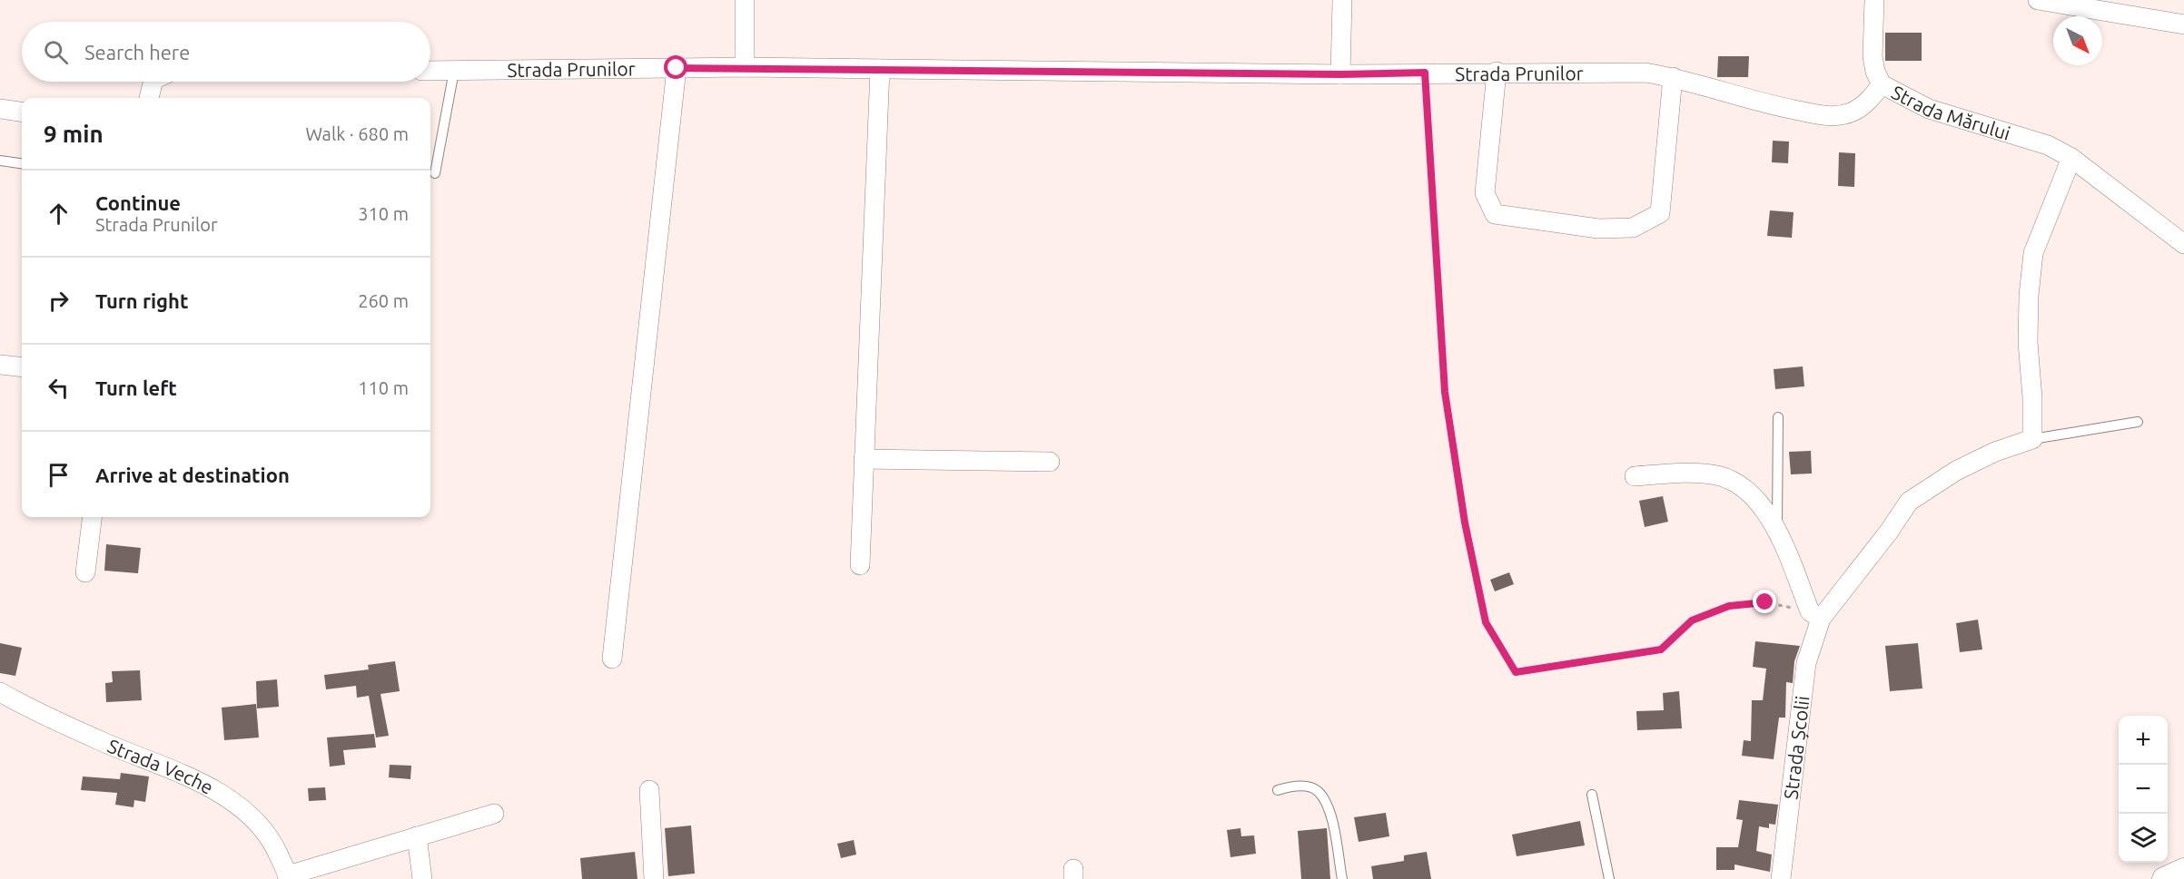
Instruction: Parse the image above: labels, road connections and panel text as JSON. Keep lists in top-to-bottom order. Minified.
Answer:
{"streets":{"street":["Strada Prunilor","Strada Mărului","Strada Școlii","Strada Veche"]},"crossings":[["Strada Prunilor","Strada Mărului"]],"north":"bottom right","page":{"search":"Search here","heading":["9 min","Walk · 680 m"],"list":[["Continue","Strada Prunilor","310 m"],["Turn right","260 m"],["Turn left","110 m"],"Arrive at destination"],"map_buttons":["+","−"]}}
